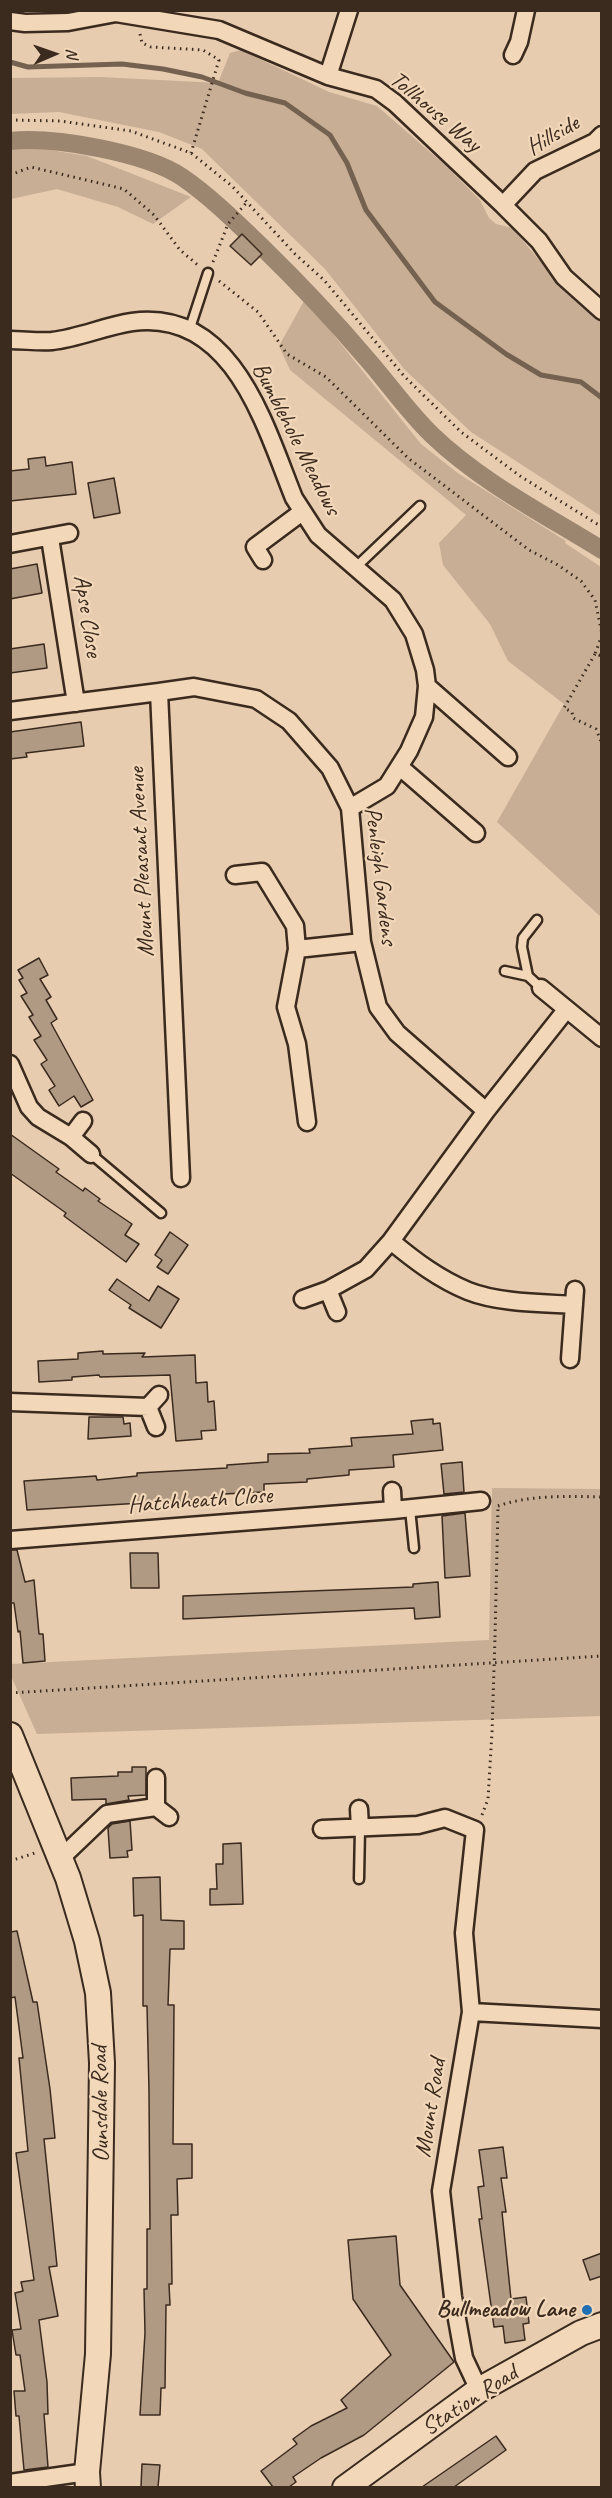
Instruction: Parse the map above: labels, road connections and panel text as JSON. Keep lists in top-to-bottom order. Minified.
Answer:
{"streets":{"street":["Tollhouse Way","Hillside","Bumblehole Meadows","Apse Close","Mount Pleasant Avenue","Penleigh Gardens","Hatchheath Close","Ounsdale Road","Mount Road","Station Road"]},"crossings":[["Tollhouse Way","Hillside"],["Bumblehole Meadows","Penleigh Gardens"],["Mount Pleasant Avenue","Penleigh Gardens"],["Mount Road","Station Road"]],"places":["Bullmeadow Lane"],"north":"right"}
